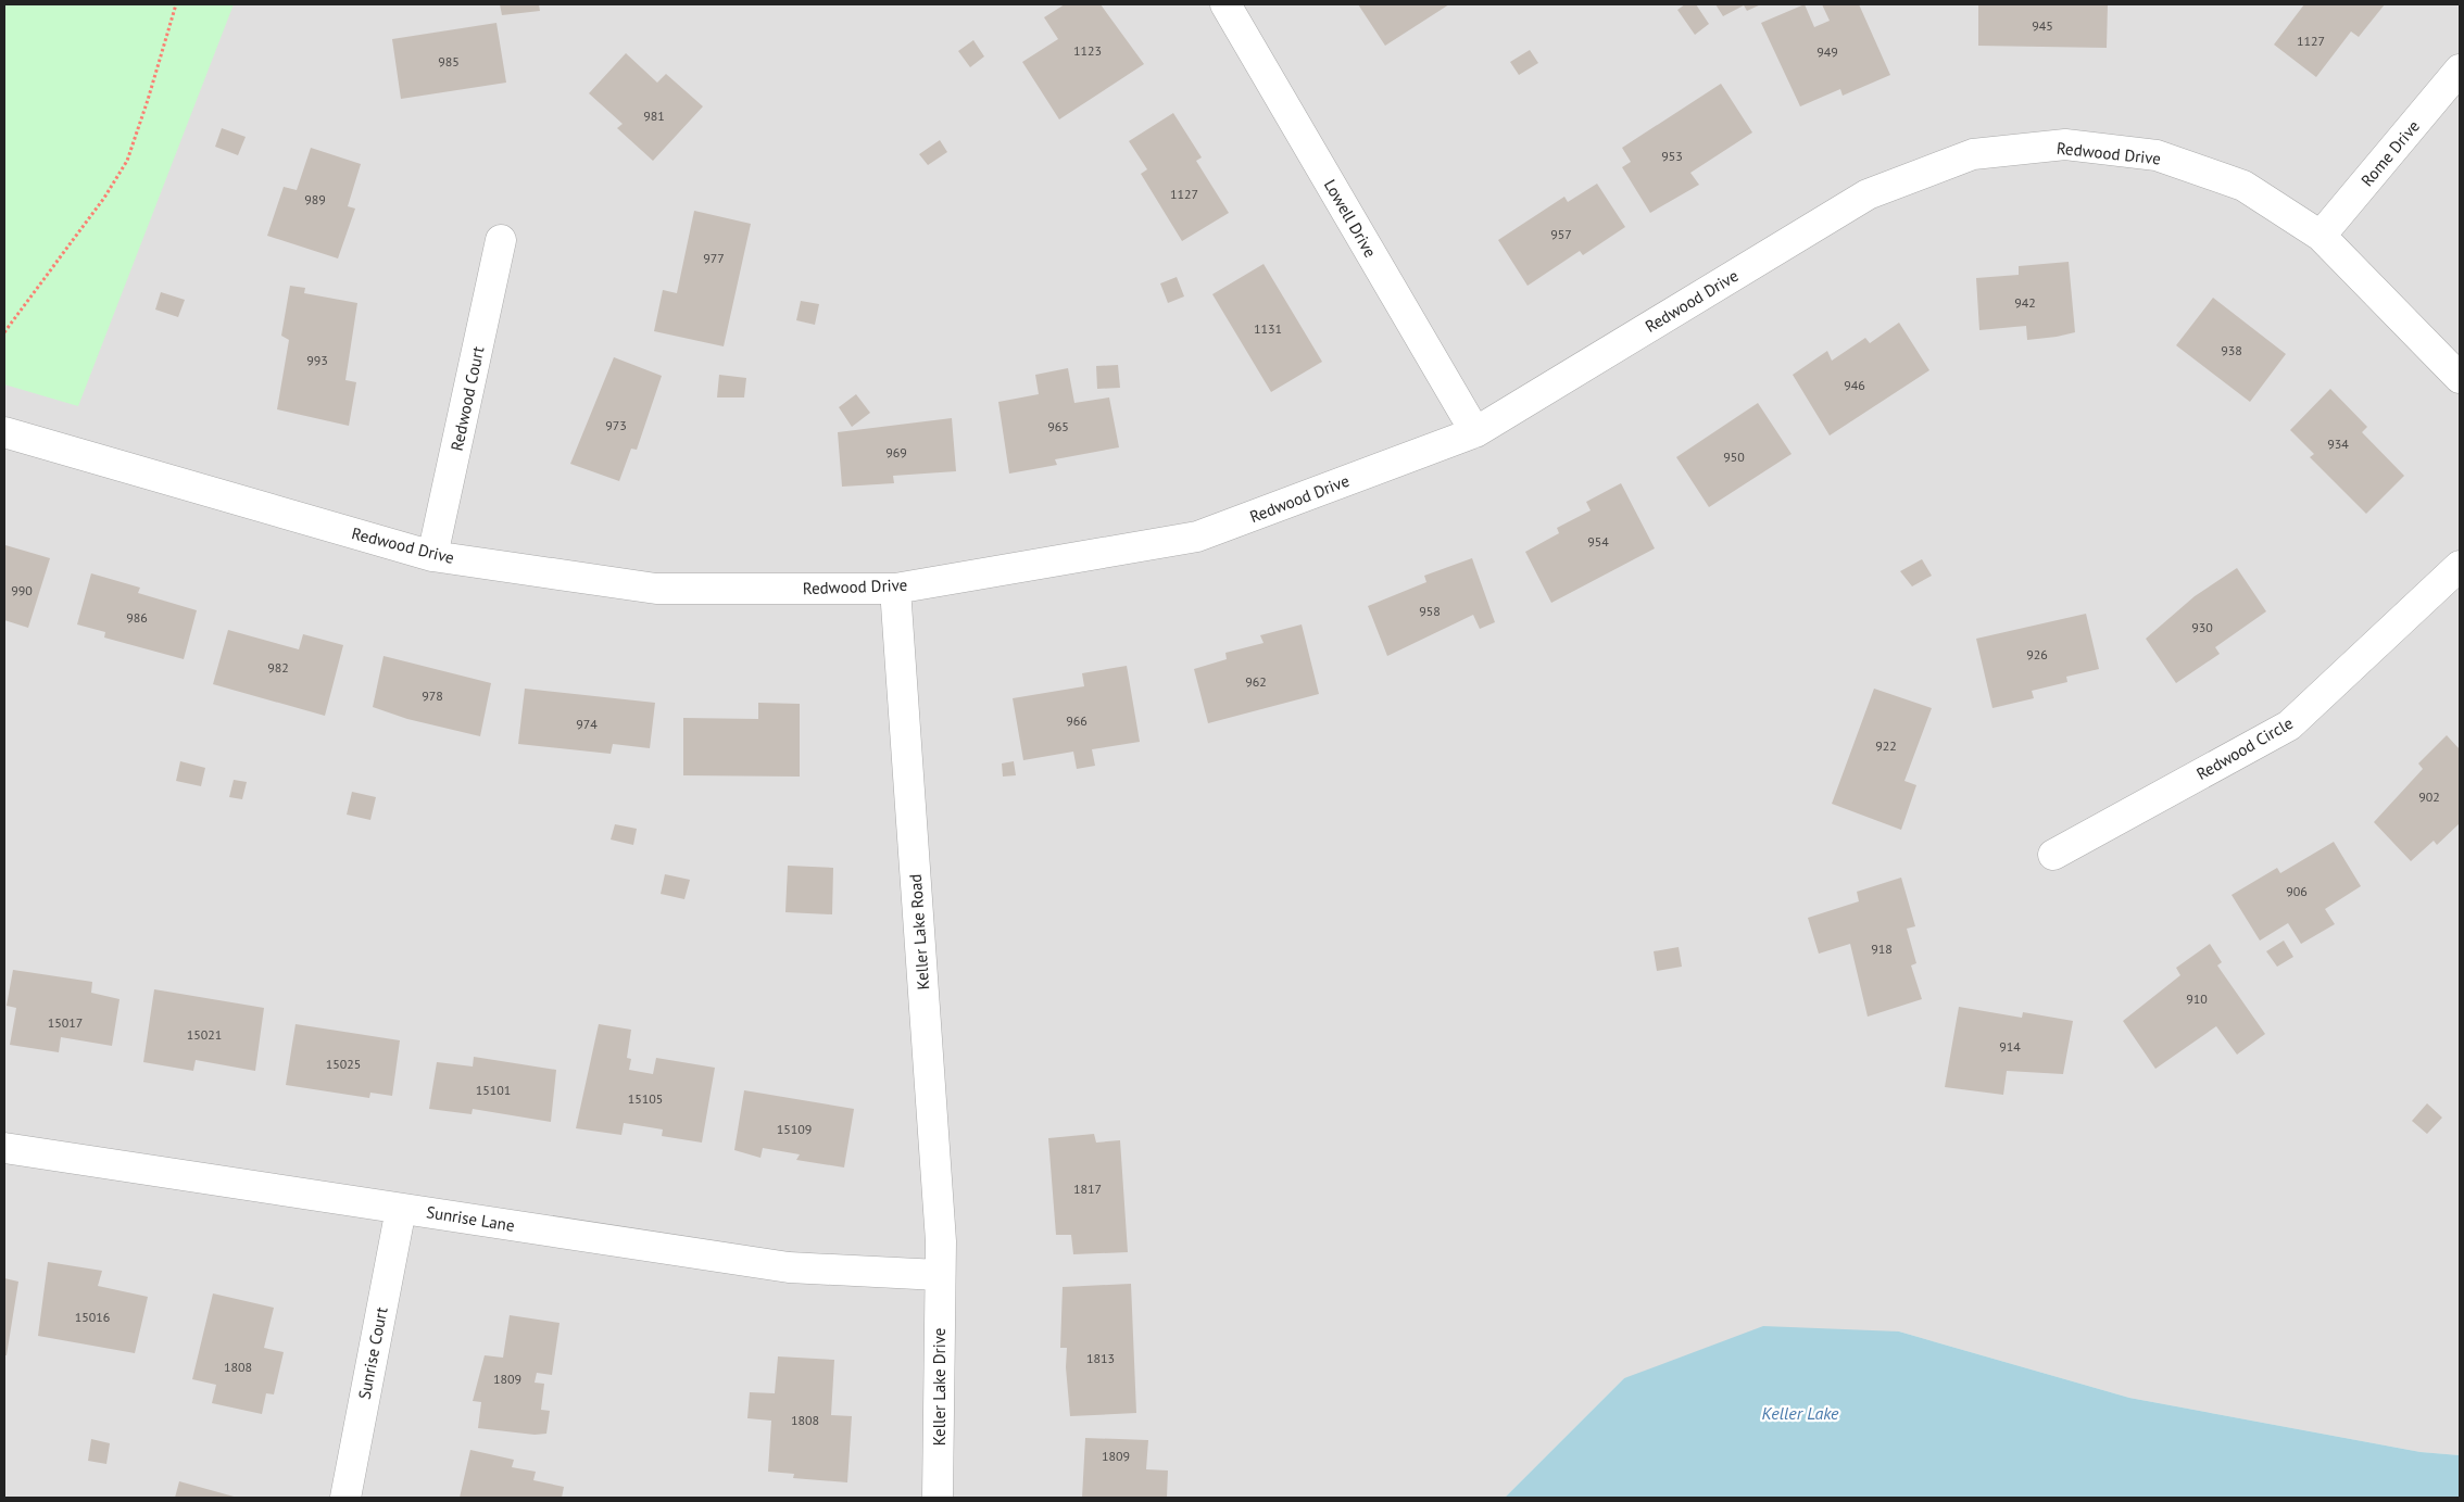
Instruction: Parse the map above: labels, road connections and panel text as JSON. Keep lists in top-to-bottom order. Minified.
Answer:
{"streets":{"street":["Redwood Drive","Rome Drive","Lowell Drive","Redwood Court","Redwood Circle","Keller Lake Road","Sunrise Lane","Sunrise Court","Keller Lake Drive"]},"crossings":[["Redwood Drive","Rome Drive"],["Redwood Drive","Lowell Drive"],["Redwood Drive","Redwood Court"],["Redwood Drive","Keller Lake Road"],["Keller Lake Road","Sunrise Lane"],["Keller Lake Road","Keller Lake Drive"],["Sunrise Lane","Sunrise Court"],["Sunrise Lane","Keller Lake Drive"]],"water":["Keller Lake"],"house_numbers":["945","1127","1123","949","985","981","953","1127","989","957","977","942","1131","938","993","946","973","965","934","969","950","954","990","958","986","930","926","982","962","978","966","974","922","902","906","918","910","15017","15021","914","15025","15101","15105","15109","1817","15016","1813","1808","1809","1808","1809"]}
